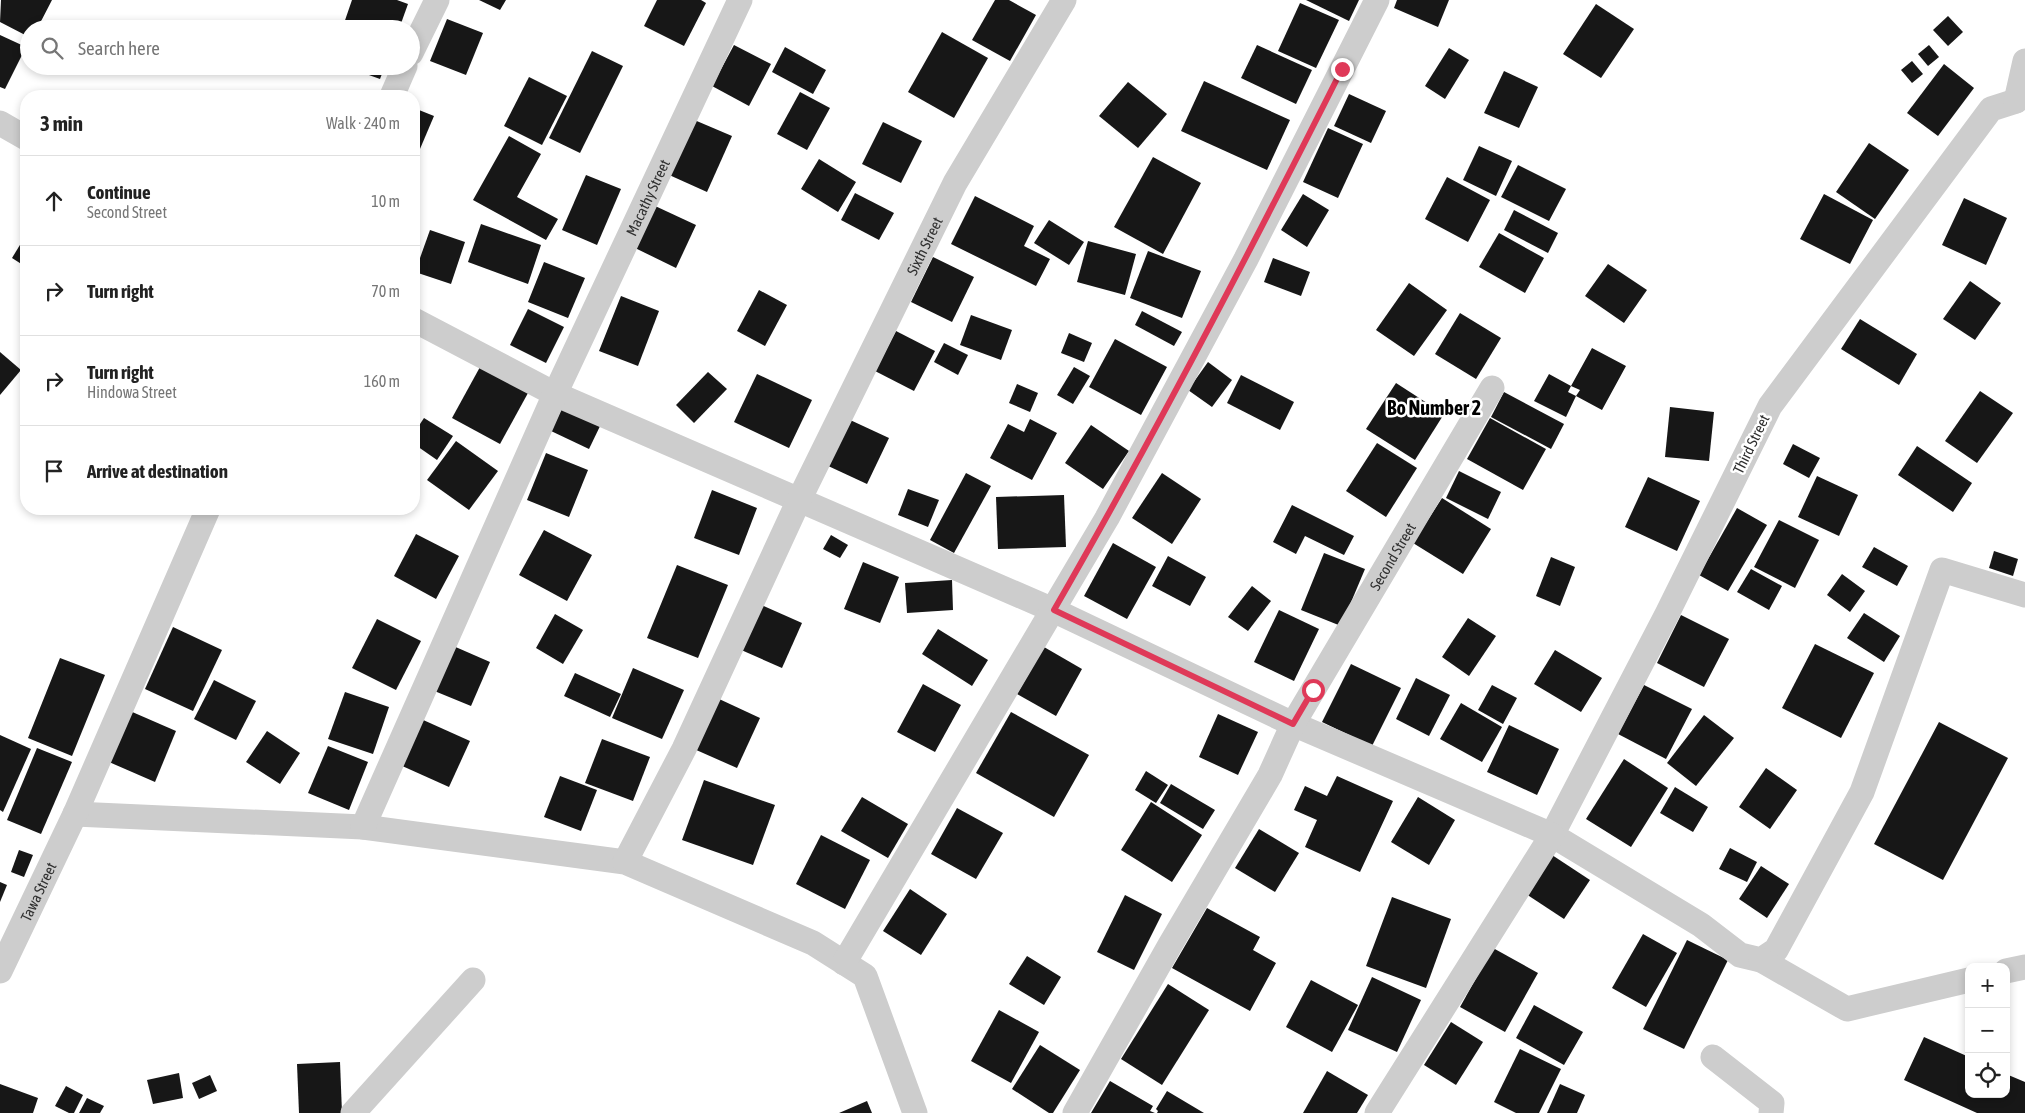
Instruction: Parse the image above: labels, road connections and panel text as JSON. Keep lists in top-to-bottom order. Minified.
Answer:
{"streets":{"street":["Macathy Street","Sixth Street","Third Street","Second Street","Tawa Street"]},"districts":["Bo Number 2"],"page":{"search":"Search here","heading":["3 min","Walk · 240 m"],"list":[["Continue","Second Street","10 m"],["Turn right","70 m"],["Turn right","Hindowa Street","160 m"],"Arrive at destination"],"map_buttons":["+","−"]}}
